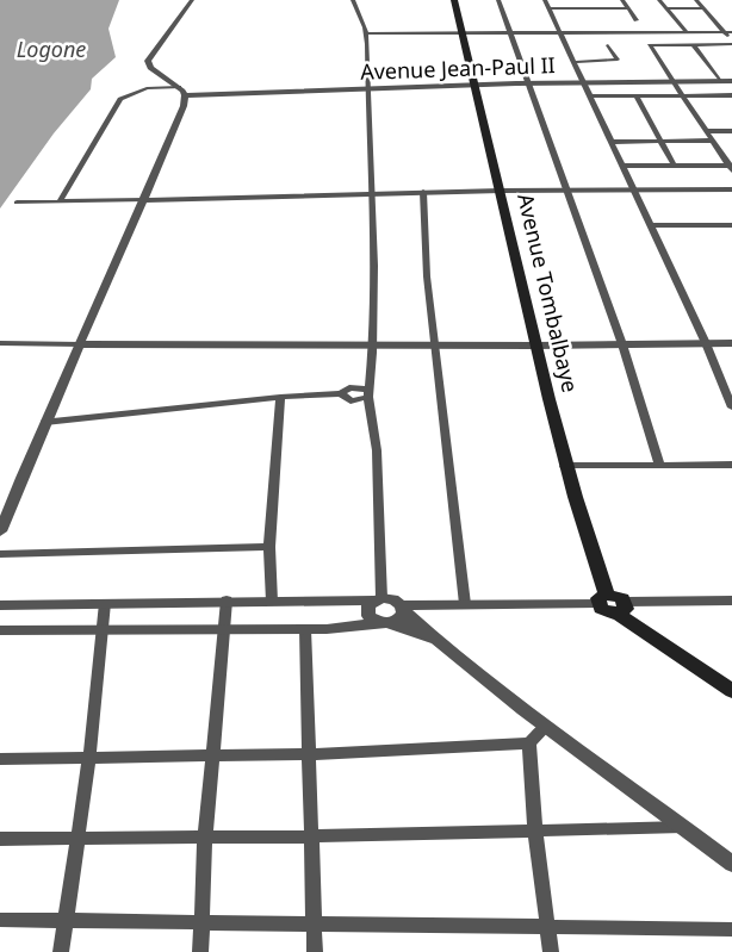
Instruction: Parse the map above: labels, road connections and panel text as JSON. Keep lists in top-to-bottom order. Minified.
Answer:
{"streets":{"main road":["Avenue Tombalbaye"],"street":["Avenue Jean-Paul II"]},"crossings":[["Avenue Jean-Paul II","Avenue Tombalbaye"]],"water":["Logone"]}
